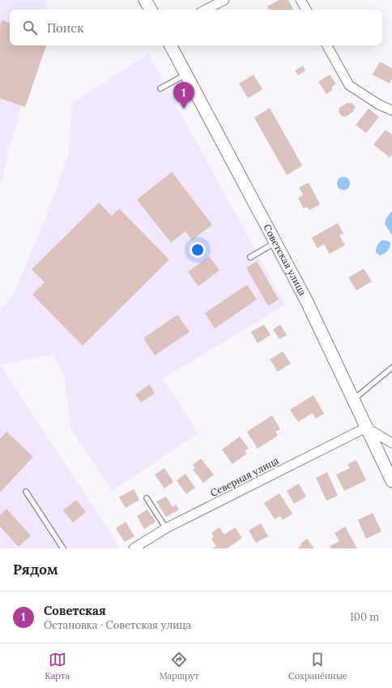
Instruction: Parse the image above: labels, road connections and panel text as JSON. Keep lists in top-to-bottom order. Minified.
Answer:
{"streets":{"street":["Советская улица","Северная улица"]},"crossings":[["Советская улица","Северная улица"]],"page":{"search":"Поиск","pins":"1","heading":"Рядом","list":[{"mark":"1","name":"Советская","note":"Остановка · Советская улица","value":"100 m"}],"nav":["Карта","Маршрут","Сохранённые"]}}
